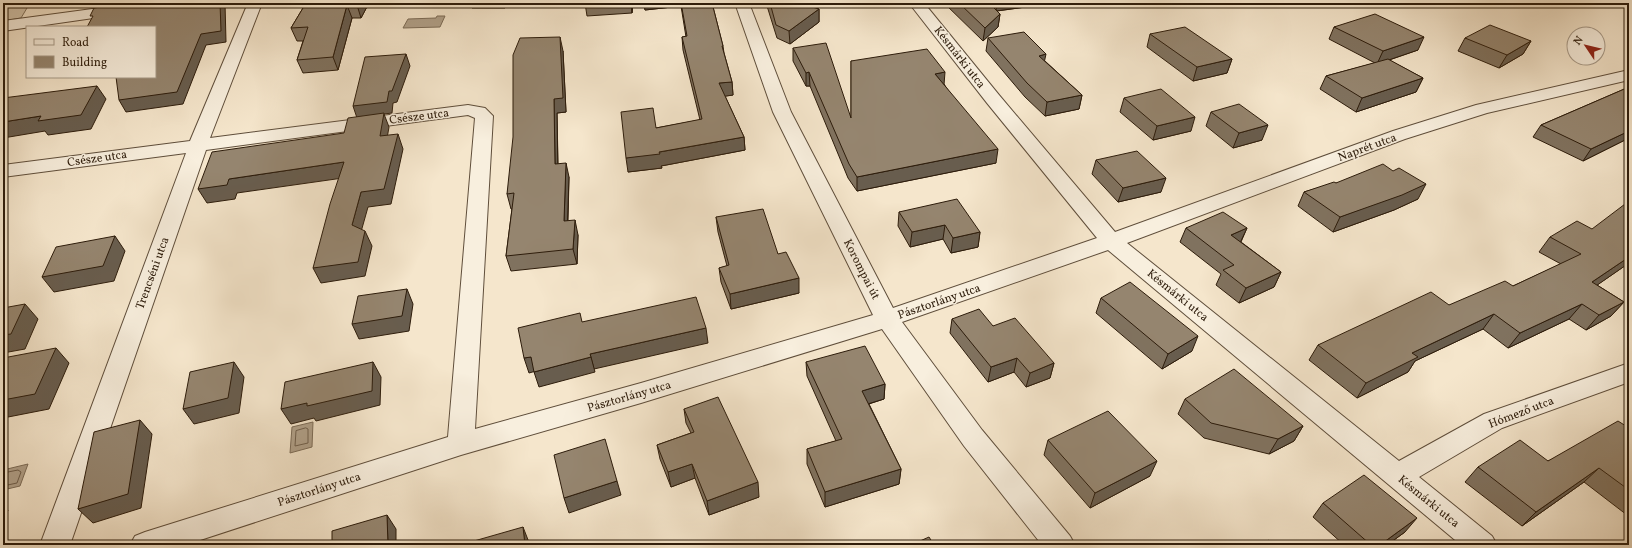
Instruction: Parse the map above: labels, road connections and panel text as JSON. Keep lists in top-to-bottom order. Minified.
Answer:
{"streets":{"street":["Késmárki utca","Csésze utca","Naprét utca","Korompai út","Trencséni utca","Pásztorlány utca","Hómező utca"]},"crossings":[["Késmárki utca","Naprét utca"],["Késmárki utca","Pásztorlány utca"],["Késmárki utca","Hómező utca"],["Csésze utca","Trencséni utca"],["Csésze utca","Pásztorlány utca"],["Naprét utca","Pásztorlány utca"],["Korompai út","Pásztorlány utca"]],"legend":["Road","Building"],"north":"top left"}
